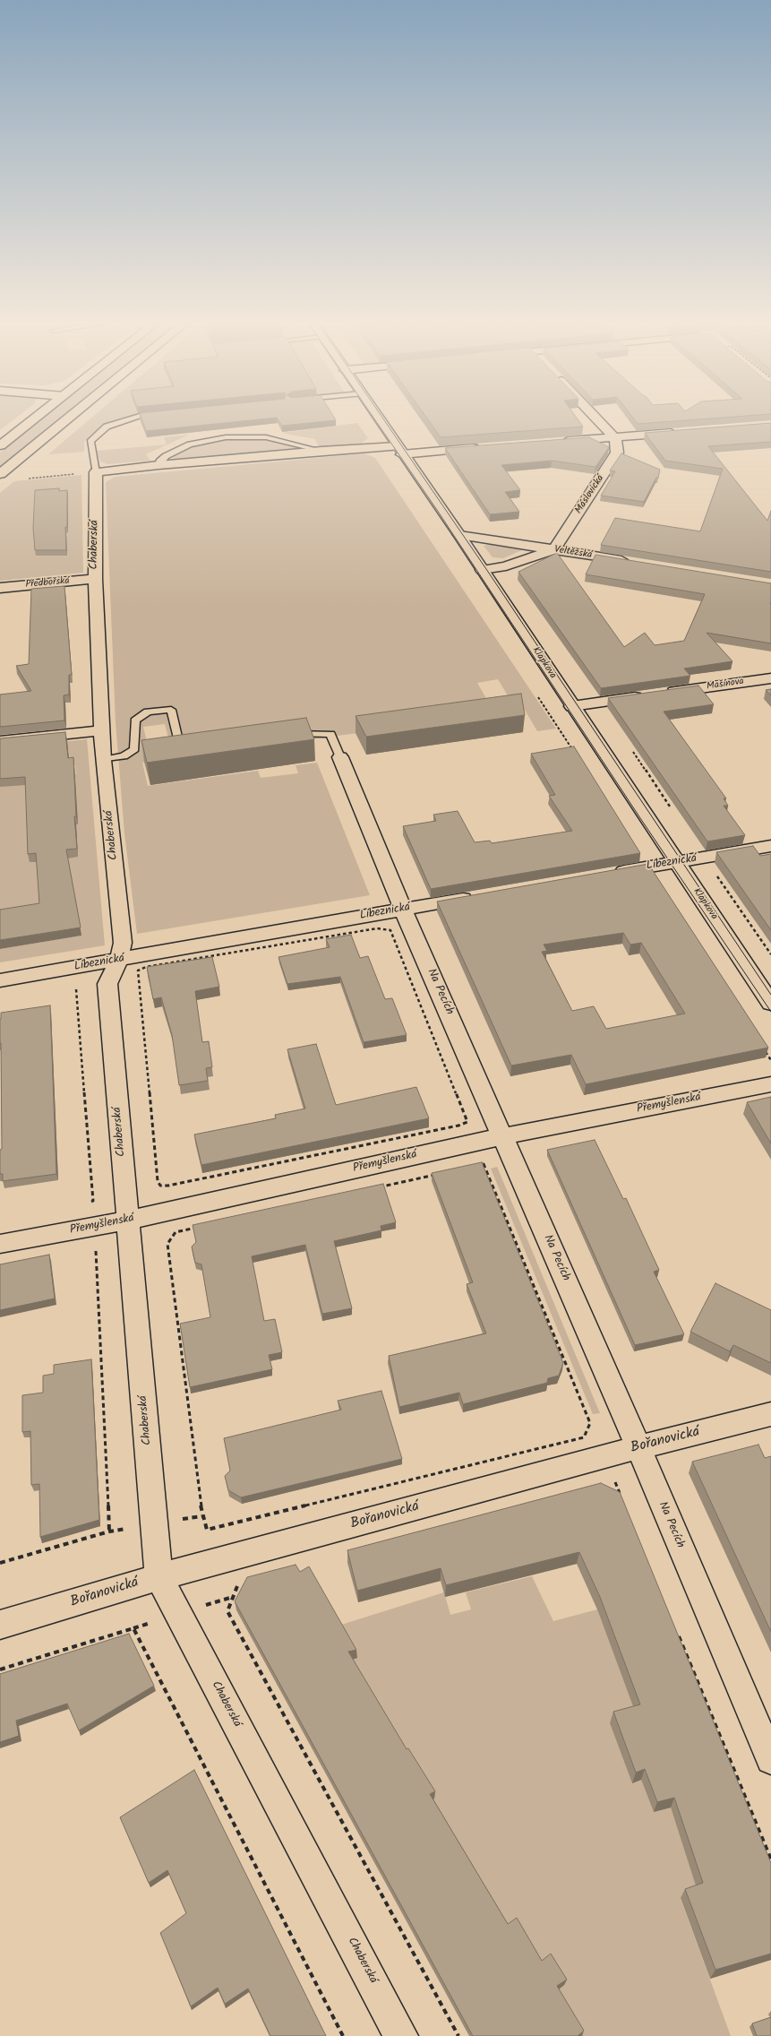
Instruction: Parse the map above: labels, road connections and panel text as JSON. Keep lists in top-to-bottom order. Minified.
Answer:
{"streets":{"street":["Máslovická","Chaberská","Veltěžská","Předbořská","Klapkova","Mašínova","Líbeznická","Na Pecích","Přemyšlenská","Bořanovická"]},"crossings":[["Máslovická","Veltěžská"],["Chaberská","Předbořská"],["Chaberská","Líbeznická"],["Chaberská","Přemyšlenská"],["Chaberská","Bořanovická"],["Veltěžská","Klapkova"],["Klapkova","Mašínova"],["Klapkova","Líbeznická"],["Líbeznická","Na Pecích"],["Na Pecích","Přemyšlenská"],["Na Pecích","Bořanovická"]]}
